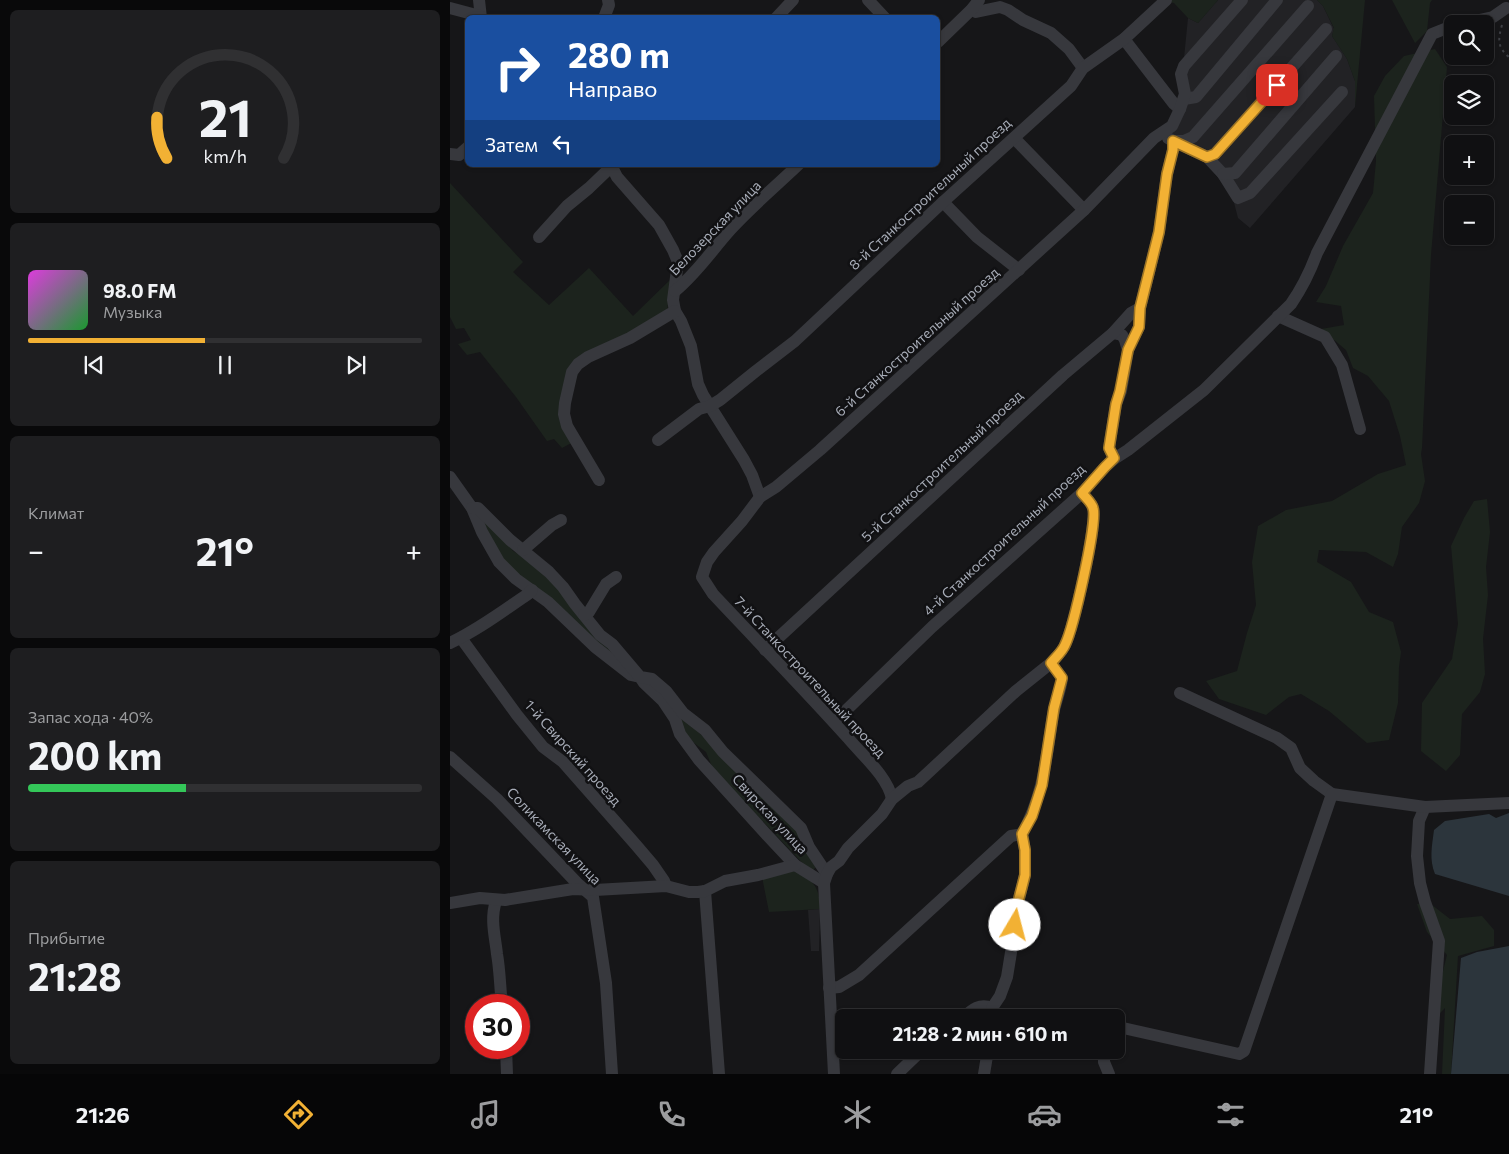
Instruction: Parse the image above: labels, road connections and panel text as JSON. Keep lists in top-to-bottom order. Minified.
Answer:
{"streets":{"street":["8-й Станкостроительный проезд","Белозерская улица","6-й Станкостроительный проезд","5-й Станкостроительный проезд","4-й Станкостроительный проезд","7-й Станкостроительный проезд","1-й Свирский проезд","Свирская улица","Соликамская улица"]},"crossings":[["6-й Станкостроительный проезд","7-й Станкостроительный проезд"],["5-й Станкостроительный проезд","7-й Станкостроительный проезд"],["4-й Станкостроительный проезд","7-й Станкостроительный проезд"]],"page":{"map_buttons":["+","−"],"turn":["280 m","Направо"],"then":"Затем","song":["98.0 FM","Музыка"],"tile":["Климат",["Запас хода · 40%","200 km"],["Прибытие","21:28"]],"heat":["−","21°","+"],"limit":"30","trip":"21:28 · 2 мин · 610 m","tabs":["21:26","21°"],"gauge":["21","km/h"]}}
